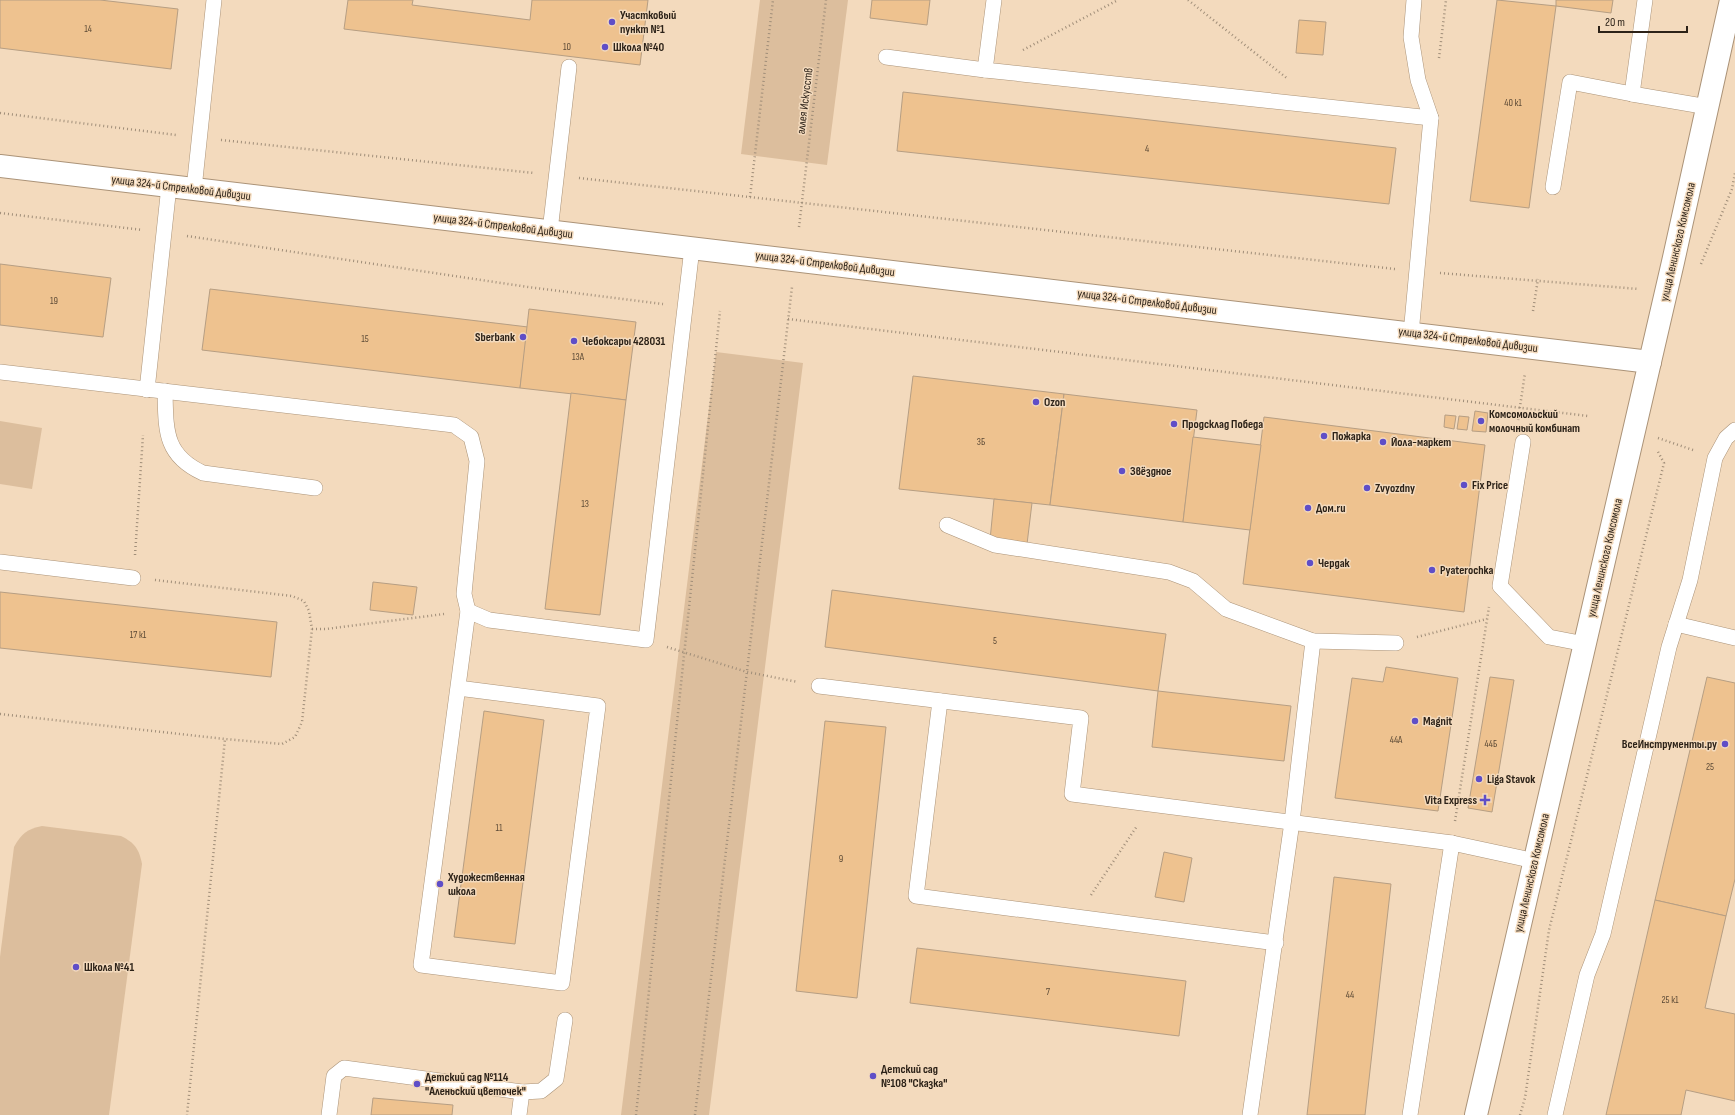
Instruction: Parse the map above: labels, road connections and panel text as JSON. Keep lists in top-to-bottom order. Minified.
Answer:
{"streets":{"street":["улица 324-й Стрелковой Дивизии","улица Ленинского Комсомола"],"path":["аллея Искусств"]},"crossings":[["улица 324-й Стрелковой Дивизии","улица Ленинского Комсомола"]],"places":{"other":["Участковый пункт №1","Школа №40","Sberbank","Чебоксары 428031","Ozon","Комсомольский молочный комбинат","Продсклад Победа","Пожарка","Йола-маркет","Звёздное","Fix Price","Zvyozdny","Дом.ru","Чердак","Pyaterochka","Magnit","ВсеИнструменты.ру","Liga Stavok","Художественная школа","Школа №41","Детский сад №108 \"Сказка\"","Детский сад №114 \"Аленьский цветочек\""],"health":["Vita Express"]},"house_numbers":["14","10","40 к1","4","19","15","13А","3Б","13","17 к1","5","44А","44Б","25","11","9","7","44","25 к1"],"scale_bar":"20 m"}
